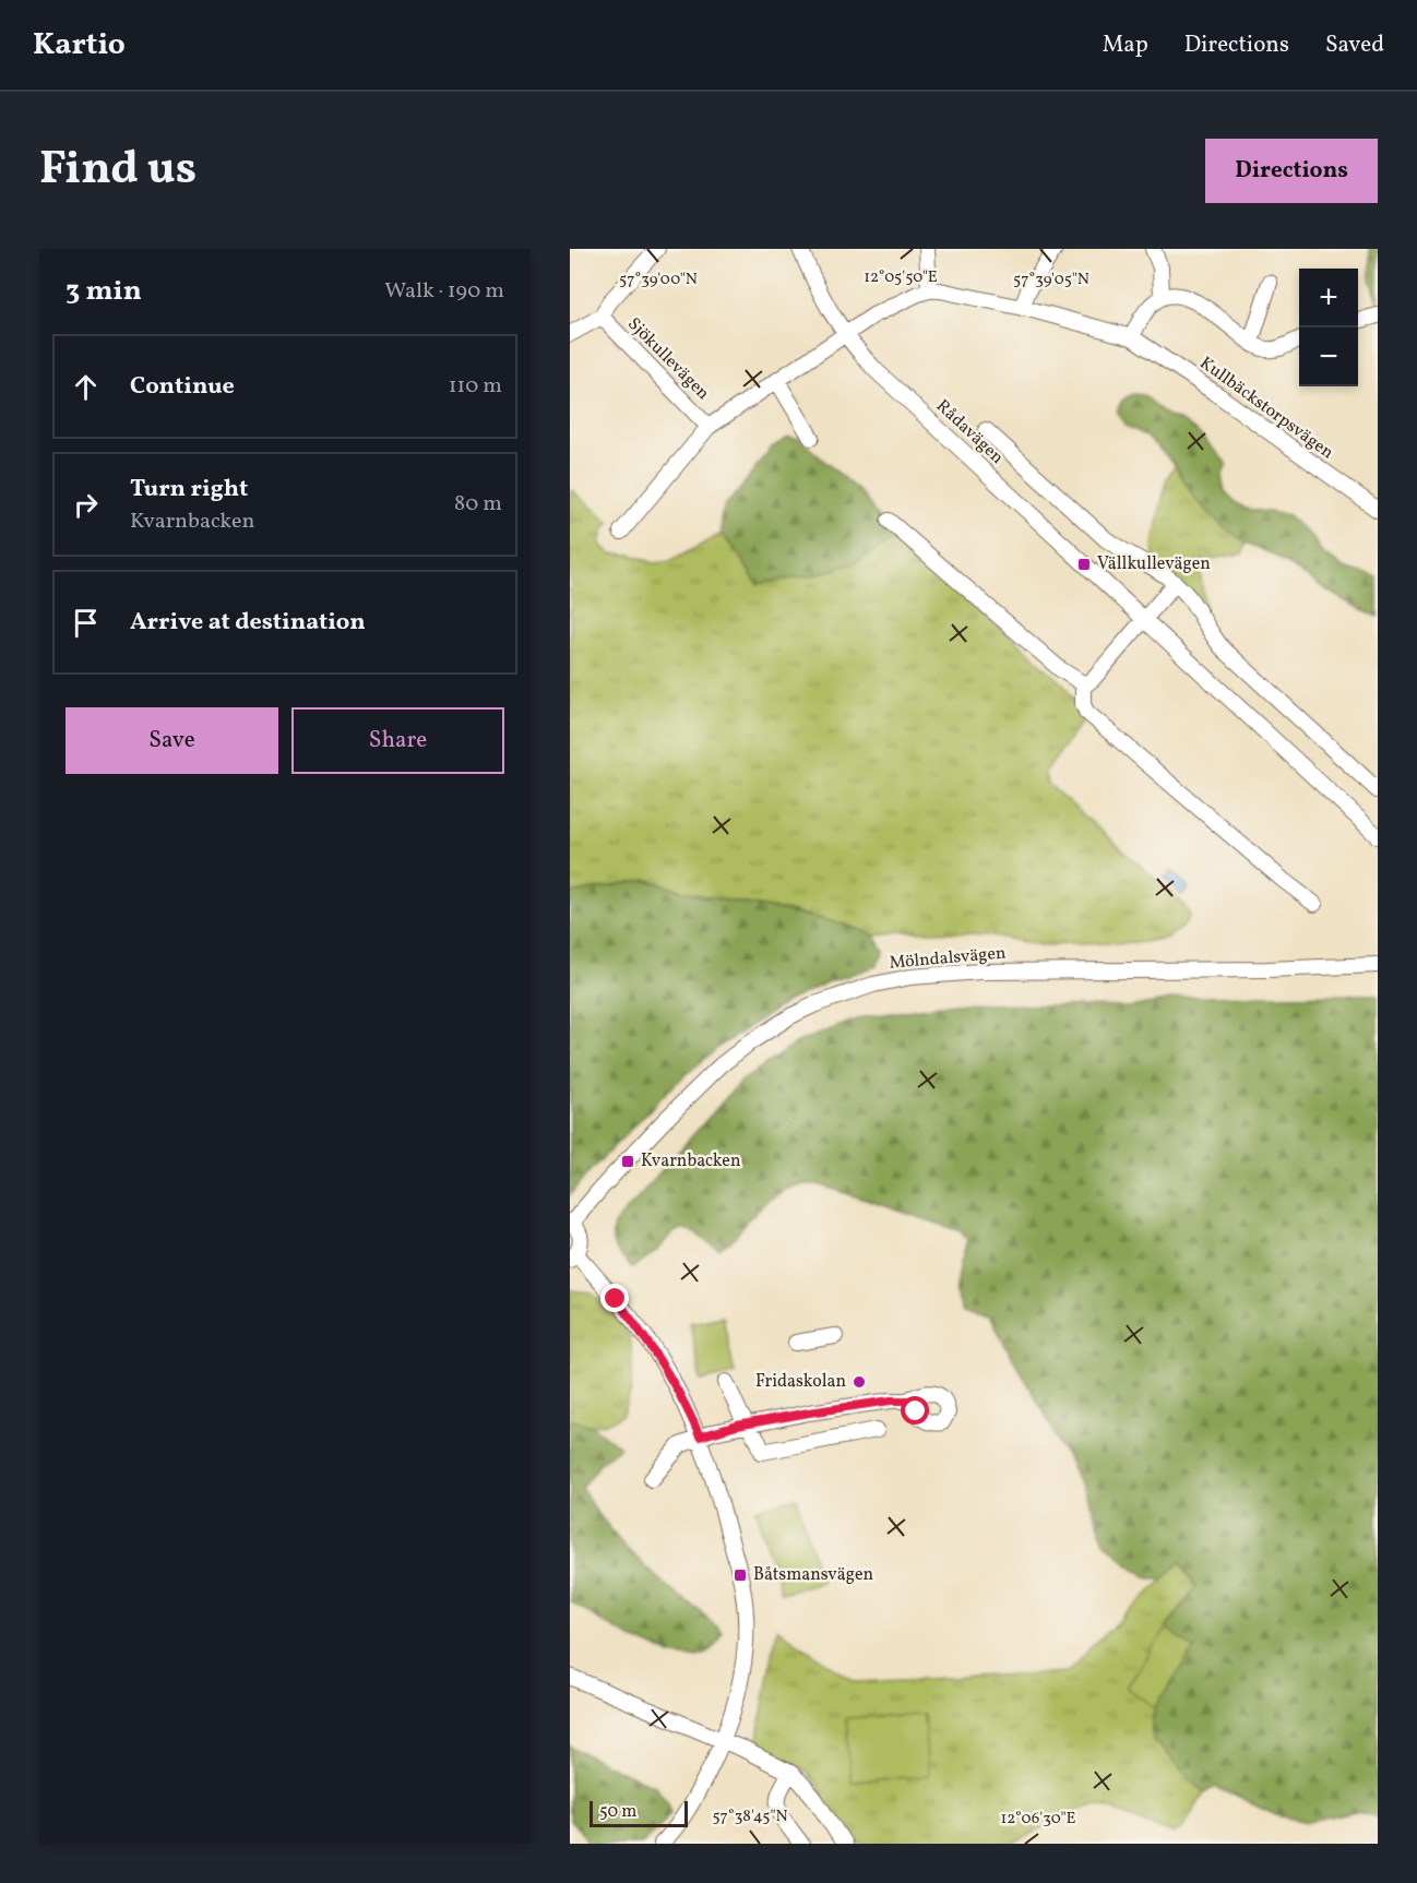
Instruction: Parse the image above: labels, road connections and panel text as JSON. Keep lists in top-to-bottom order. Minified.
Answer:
{"streets":{"street":["Sjökullevägen","Kullbäckstorpsvägen","Rådavägen","Mölndalsvägen"]},"crossings":[["Sjökullevägen","Kullbäckstorpsvägen"],["Sjökullevägen","Rådavägen"],["Kullbäckstorpsvägen","Rådavägen"]],"places":{"transit":["Vällkullevägen","Kvarnbacken","Båtsmansvägen"],"other":["Fridaskolan"]},"scale_bar":"50 m","page":{"header":"Kartio","nav":["Map","Directions","Saved"],"title":"Find us","buttons":["Directions",["Save","Share"]],"heading":["3 min","Walk · 190 m"],"map_buttons":["+","−"],"list":[["Continue","110 m"],["Turn right","Kvarnbacken","80 m"],"Arrive at destination"],"scale":"50 m"},"coordinates":["12°05'50\"E","57°39'00\"N","57°39'05\"N","57°38'45\"N","12°06'30\"E"]}
